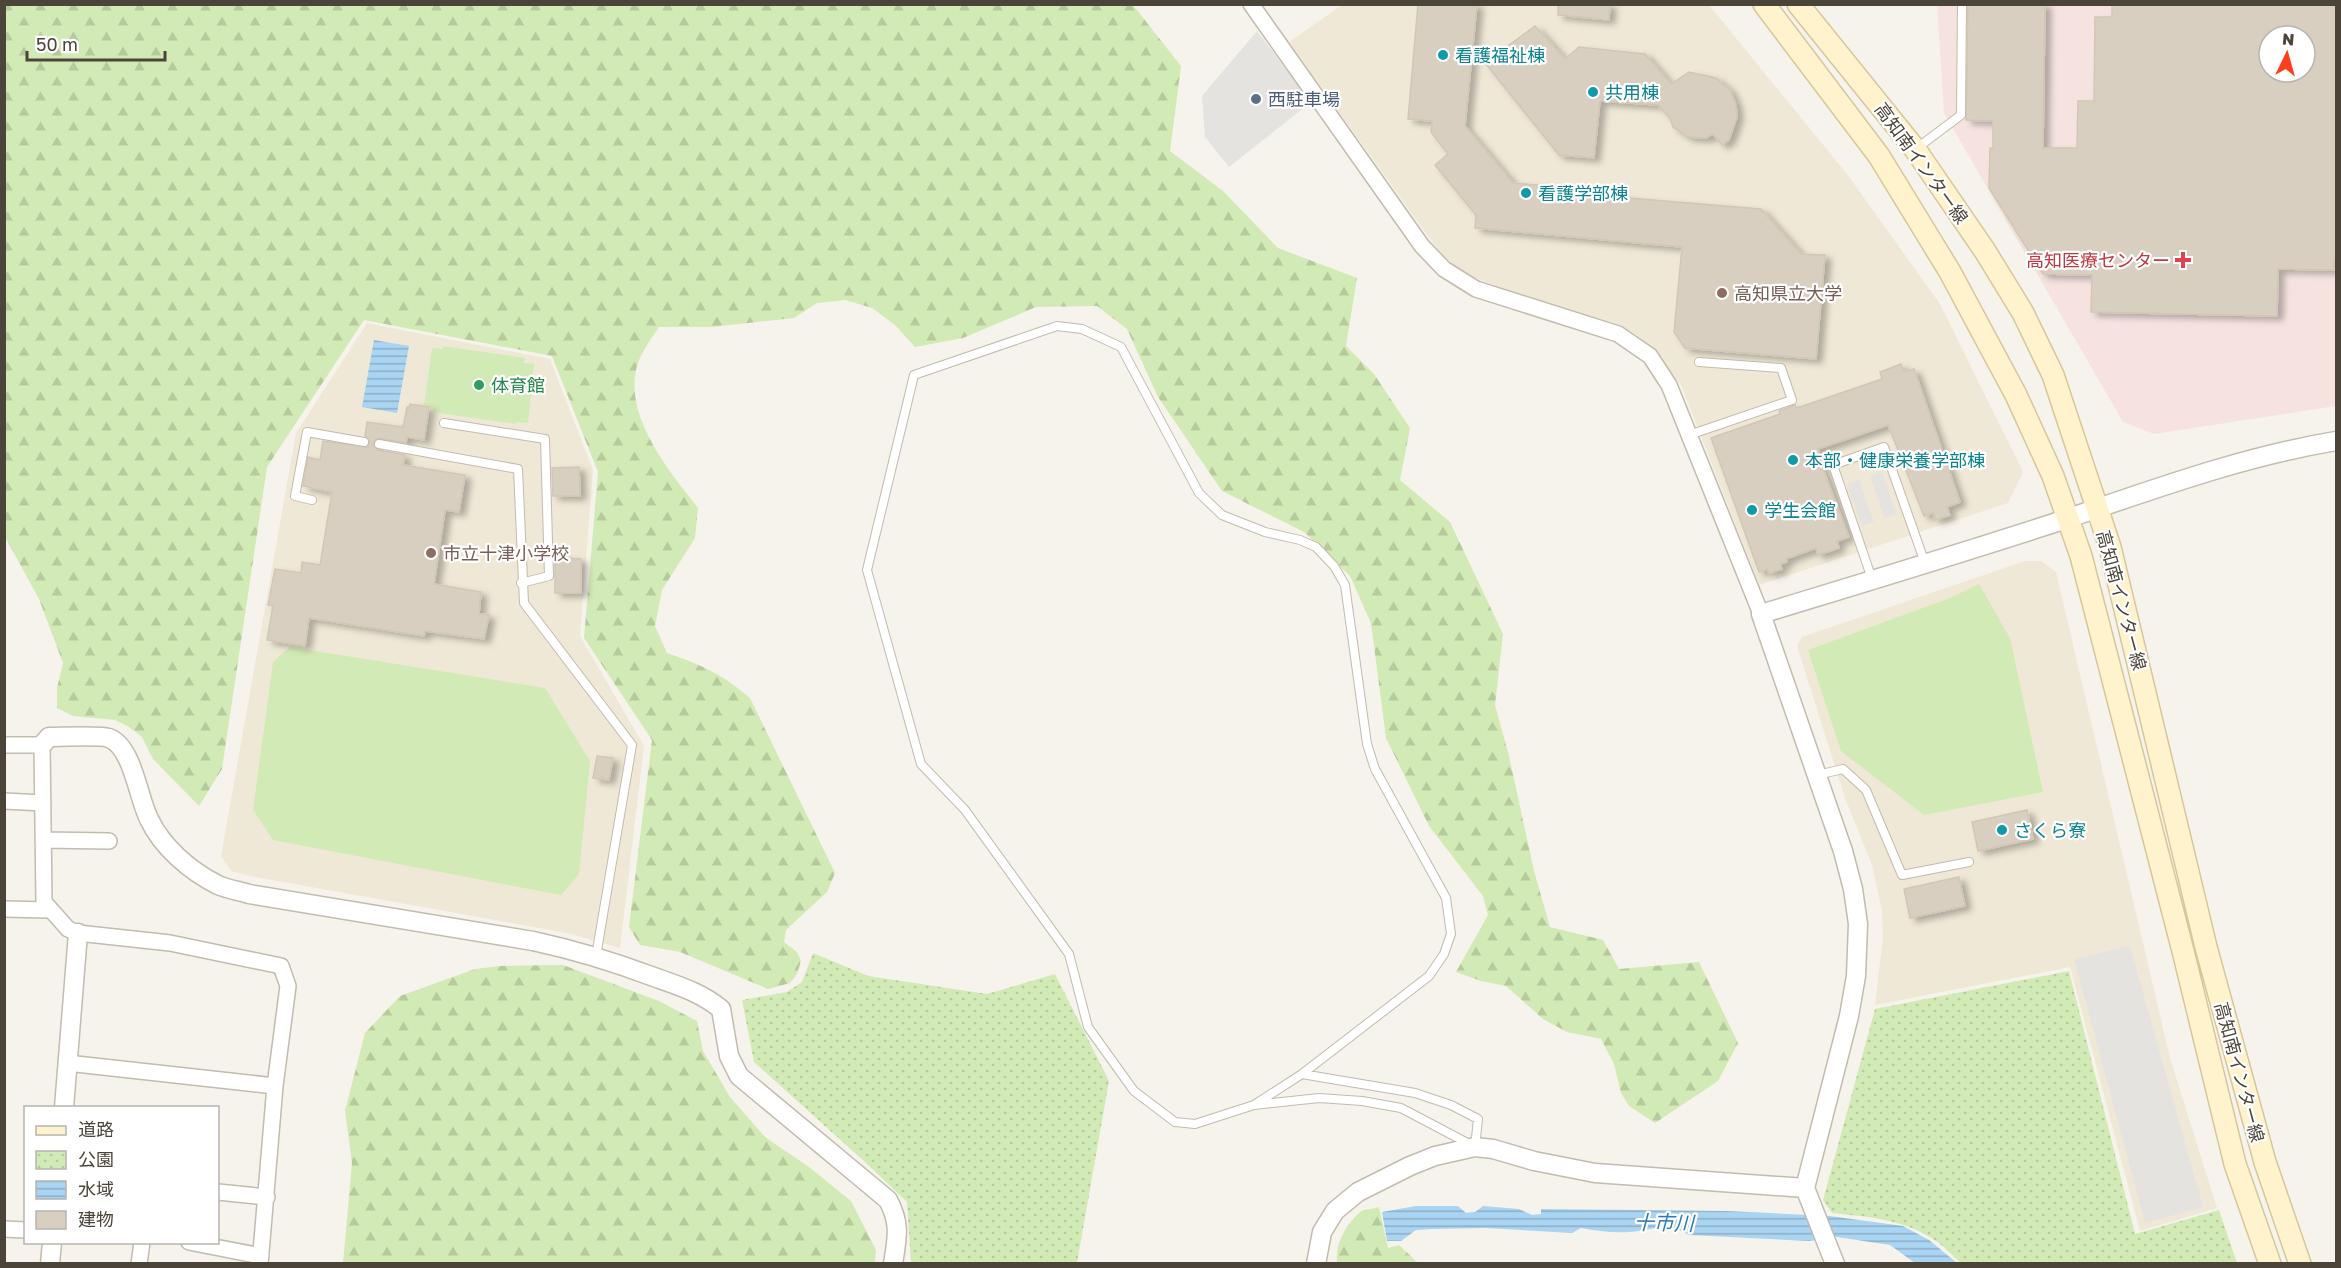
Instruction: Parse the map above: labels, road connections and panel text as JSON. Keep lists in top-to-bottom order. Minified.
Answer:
{"streets":{"main road":["高知南インター線"]},"water":["十市川"],"places":{"other":["看護福祉棟","共用棟","西駐車場","看護学部棟","高知県立大学","体育館","本部・健康栄養学部棟","学生会館","市立十津小学校","さくら寮"],"health":["高知医療センター"]},"legend":["道路","公園","水域","建物"],"scale_bar":"50 m","north":"top"}
